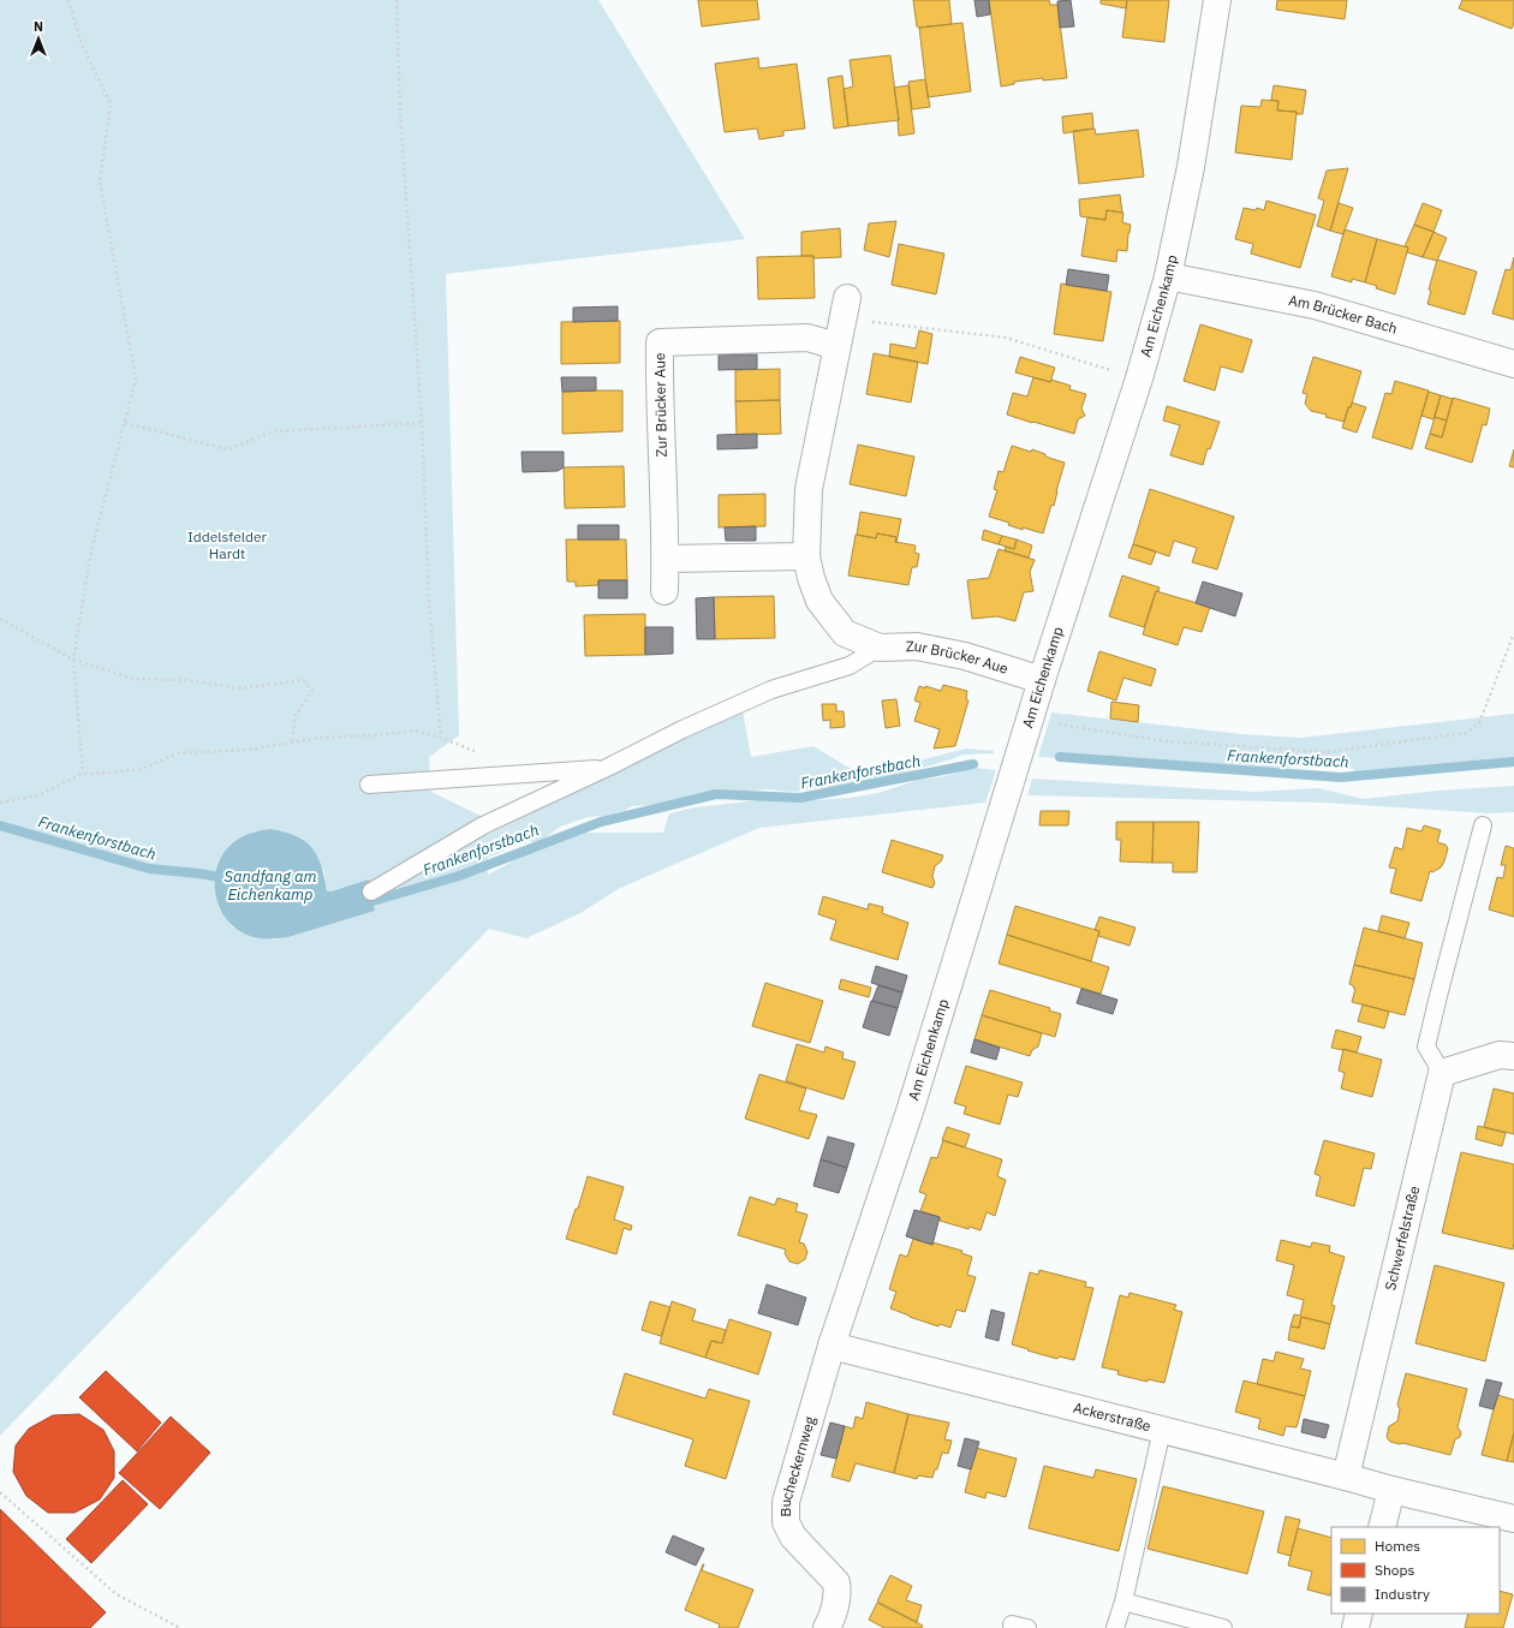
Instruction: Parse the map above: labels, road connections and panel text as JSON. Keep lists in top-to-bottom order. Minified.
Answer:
{"streets":{"street":["Am Eichenkamp","Am Brücker Bach","Zur Brücker Aue","Schwerfelstraße","Ackerstraße","Bucheckernweg"]},"crossings":[["Am Eichenkamp","Am Brücker Bach"],["Am Eichenkamp","Zur Brücker Aue"],["Am Eichenkamp","Ackerstraße"],["Am Eichenkamp","Bucheckernweg"],["Schwerfelstraße","Ackerstraße"],["Ackerstraße","Bucheckernweg"]],"water":["Frankenforstbach","Sandfang am Eichenkamp"],"parks":["Iddelsfelder Hardt"],"legend":["Homes","Shops","Industry"],"north":"top"}
